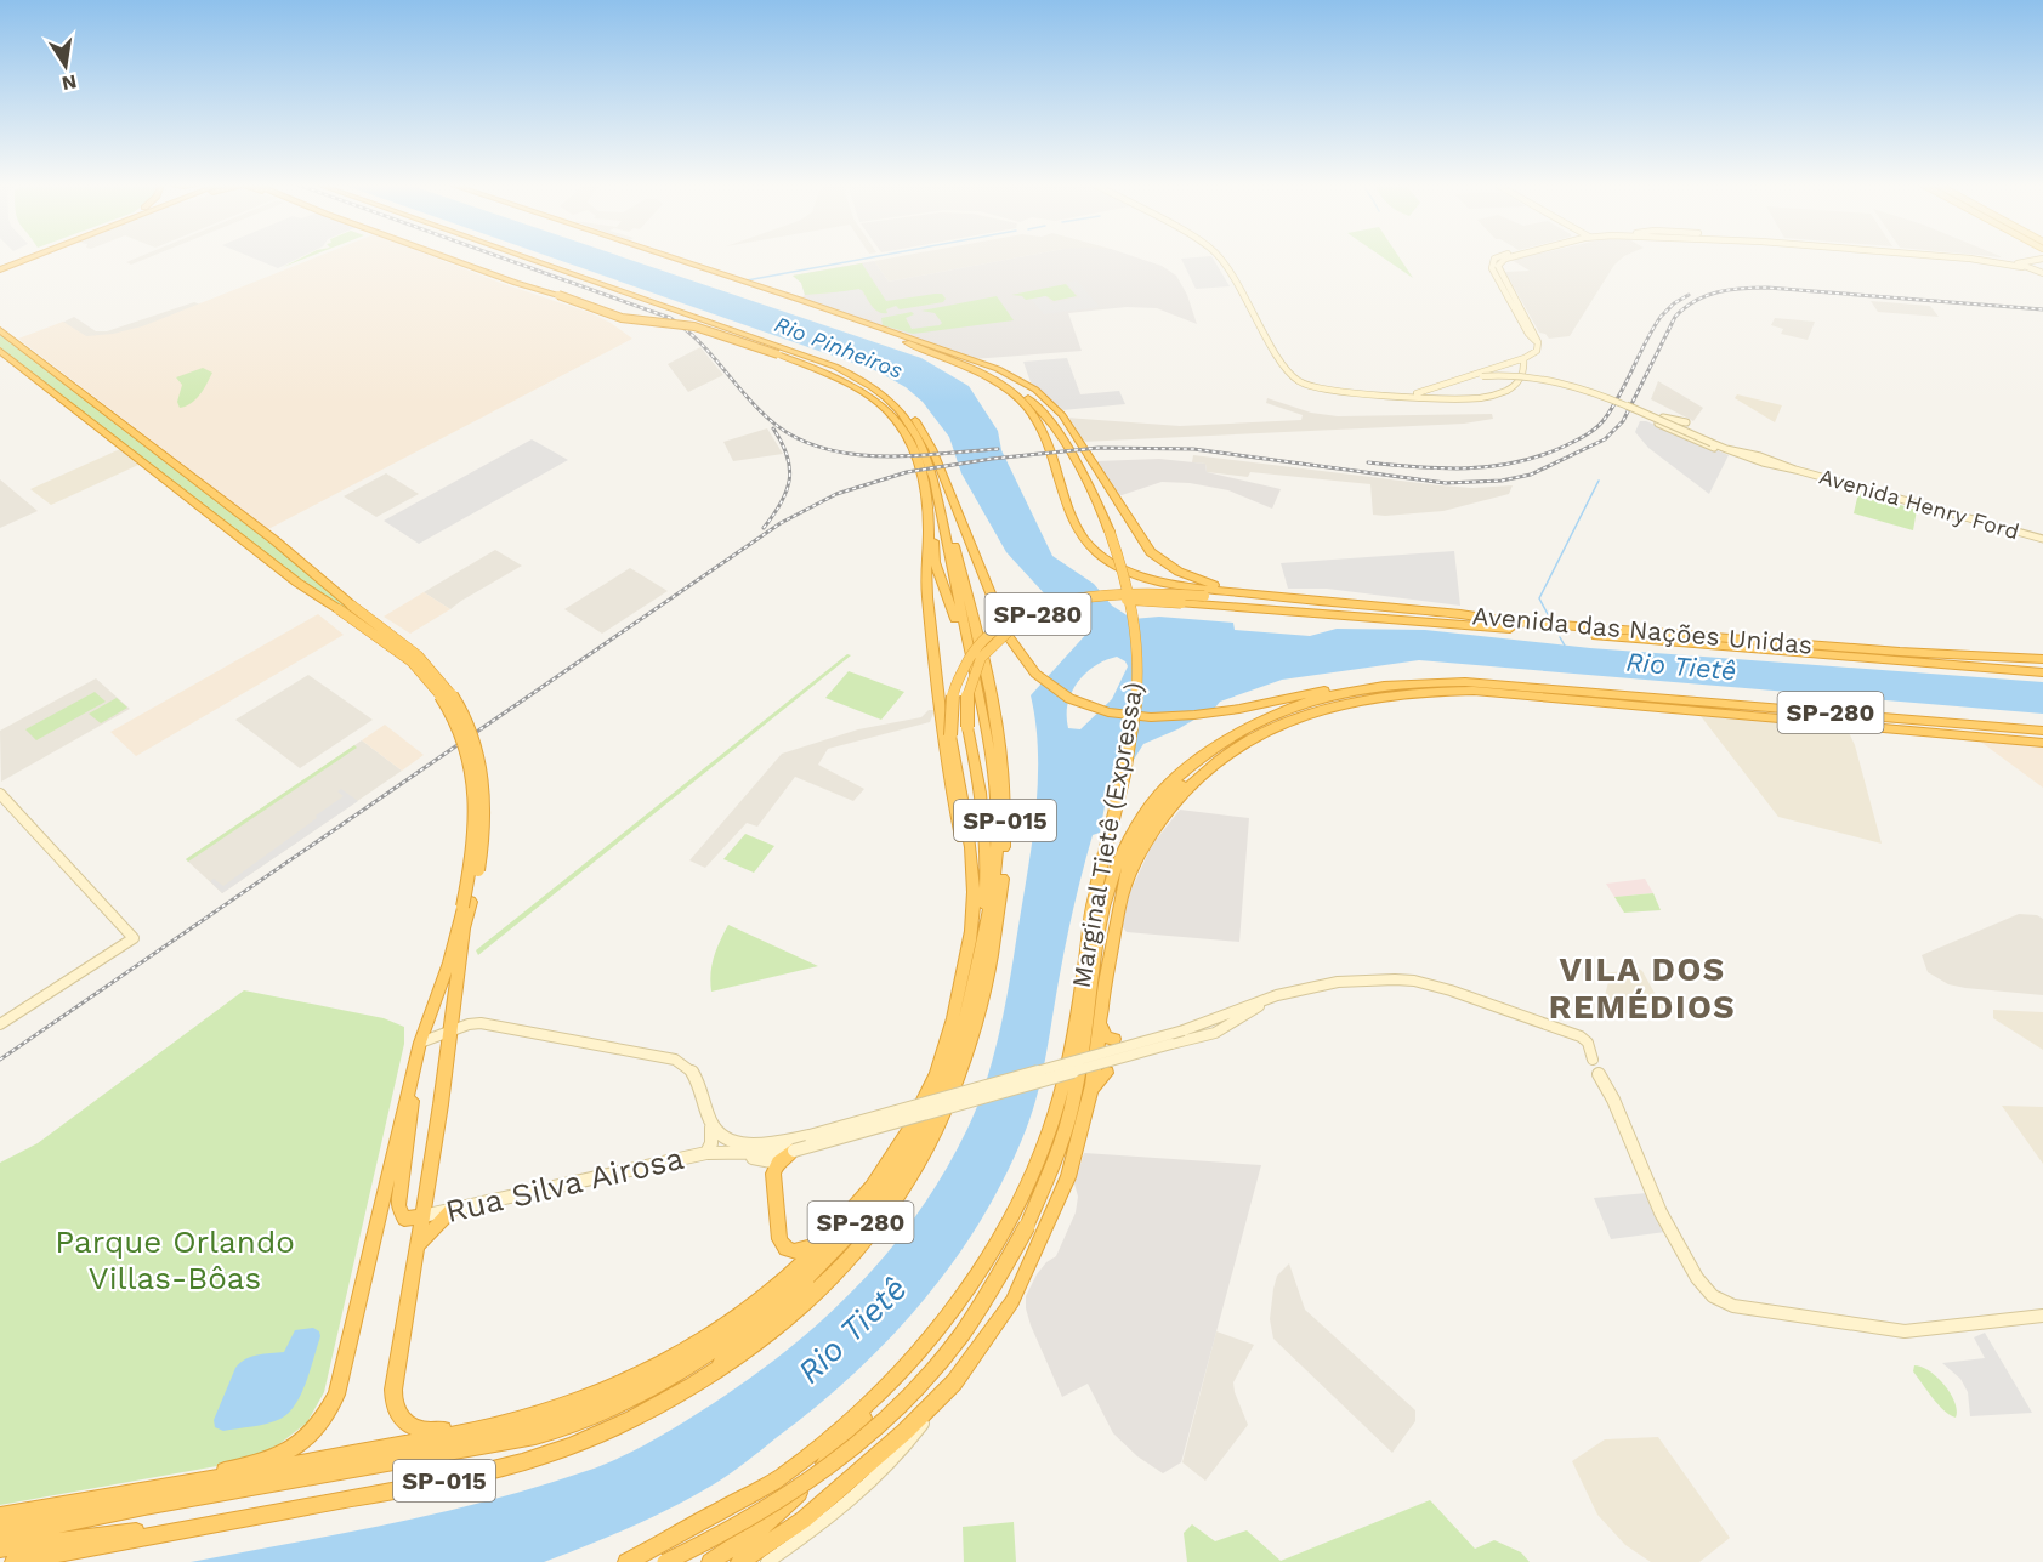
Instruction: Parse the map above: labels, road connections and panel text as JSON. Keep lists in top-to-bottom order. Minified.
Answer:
{"streets":{"highway":["SP-280","Avenida das Nações Unidas","SP-015","Marginal Tietê (Expressa)"],"main road":["Avenida Henry Ford","Rua Silva Airosa"]},"crossings":[["SP-280","SP-015"]],"districts":["VILA DOS REMÉDIOS"],"water":["Rio Pinheiros","Rio Tietê"],"parks":["Parque Orlando Villas-Bôas"],"north":"bottom"}
